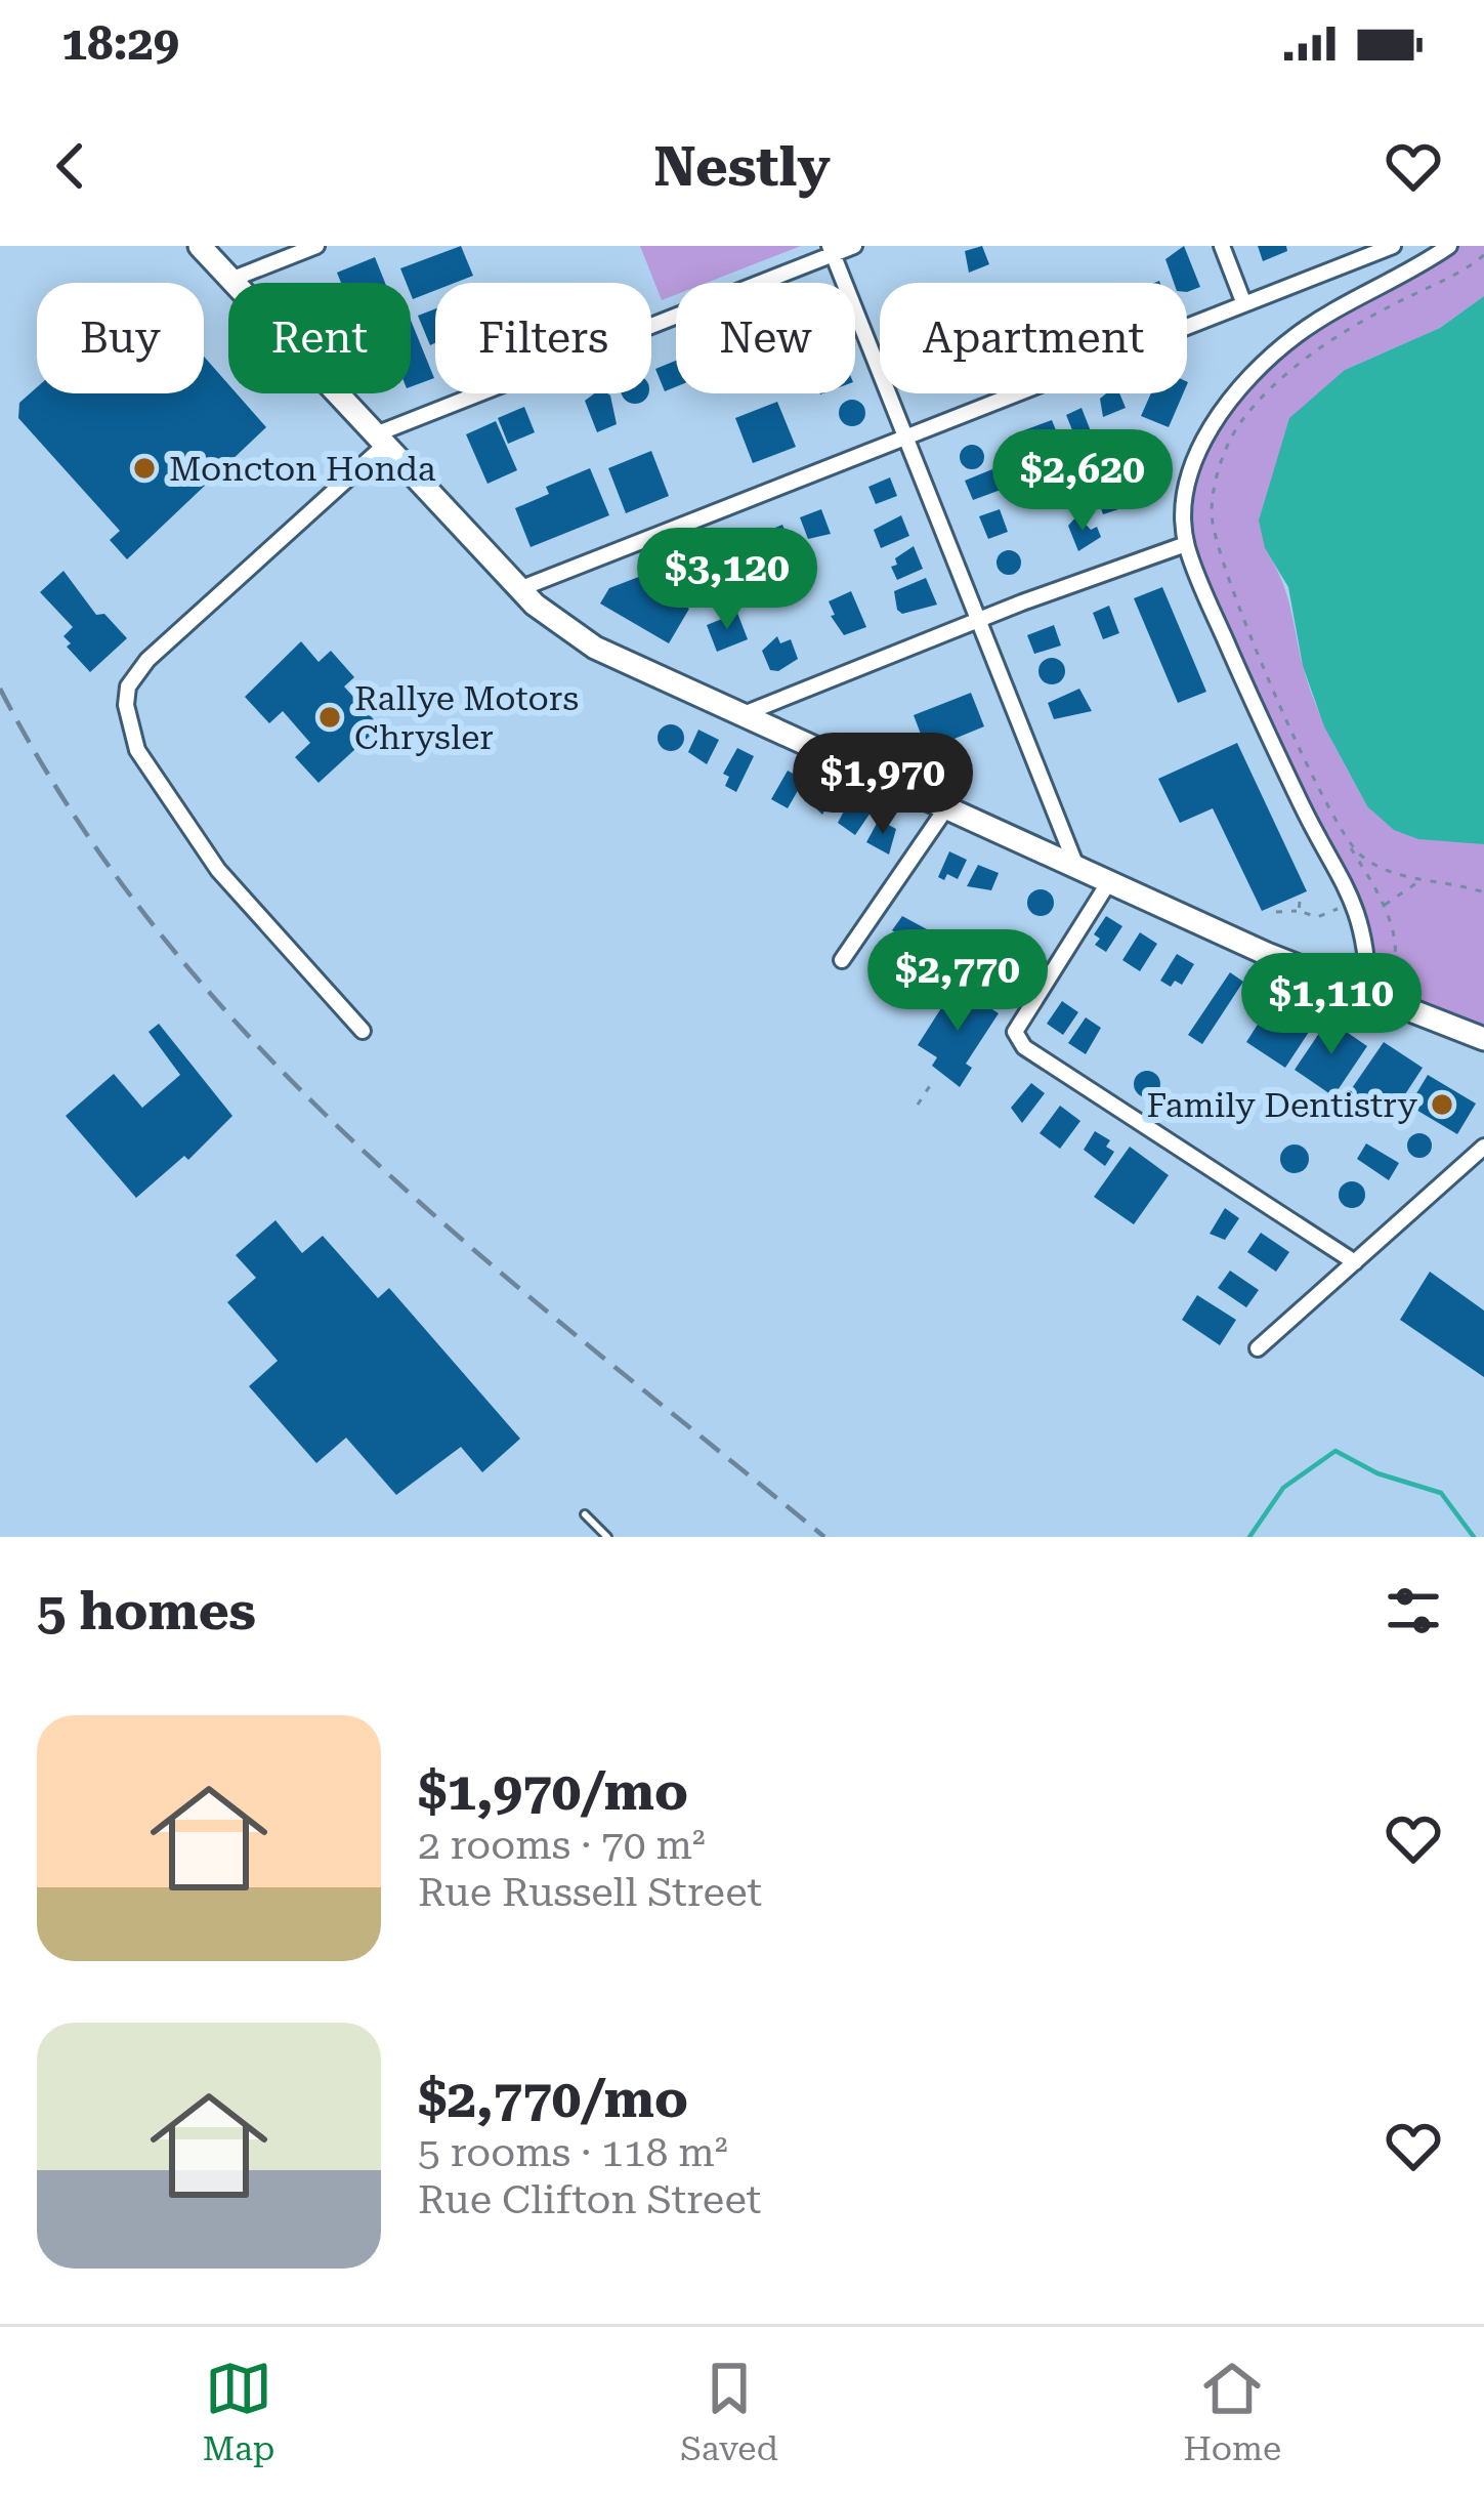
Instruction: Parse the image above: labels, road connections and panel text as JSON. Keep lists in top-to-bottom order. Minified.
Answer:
{"places":["Moncton Honda","Rallye Motors Chrysler","Family Dentistry"],"page":{"status":"18:29","header":"Nestly","chip":["Buy","Rent","Filters","New","Apartment"],"price":["$2,620","$3,120","$1,970","$2,770","$1,110"],"heading":"5 homes","list":[{"name":"$1,970/mo","note":"2 rooms · 70 m² · Rue Russell Street"},{"name":"$2,770/mo","note":"5 rooms · 118 m² · Rue Clifton Street"}],"tabs":["Map","Saved","Home"]}}
